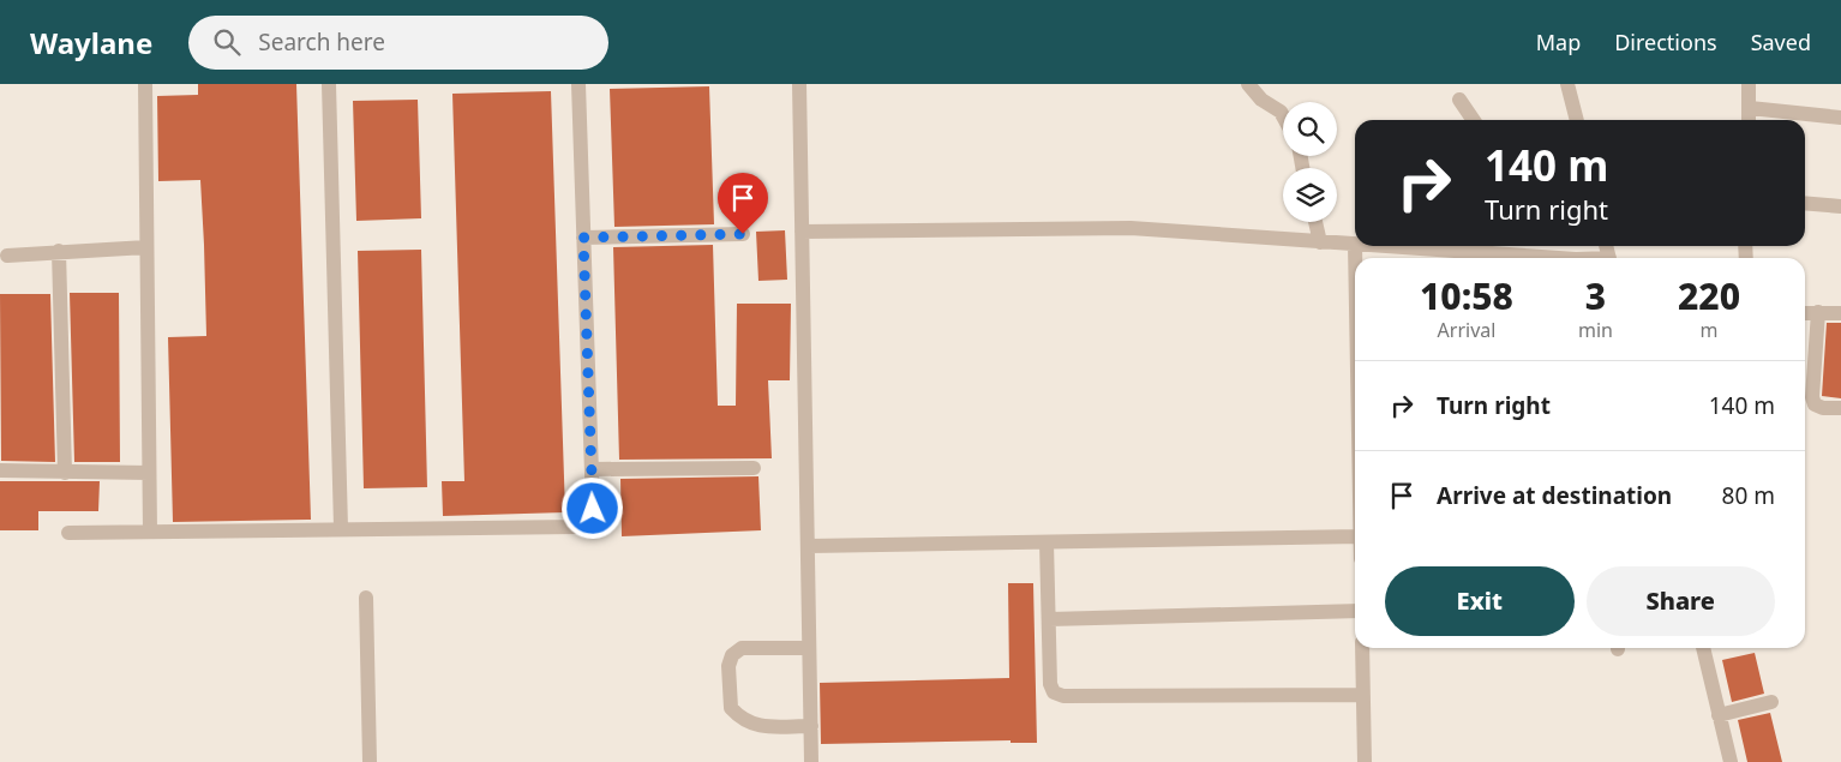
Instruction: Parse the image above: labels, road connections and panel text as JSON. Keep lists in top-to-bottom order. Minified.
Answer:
{"page":{"header":"Waylane","search":"Search here","nav":["Map","Directions","Saved"],"turn":["140 m","Turn right"],"eta":["10:58","Arrival","3","min","220","m"],"list":[{"name":"Turn right","value":"140 m"},{"name":"Arrive at destination","value":"80 m"}],"buttons":["Exit","Share"]}}
